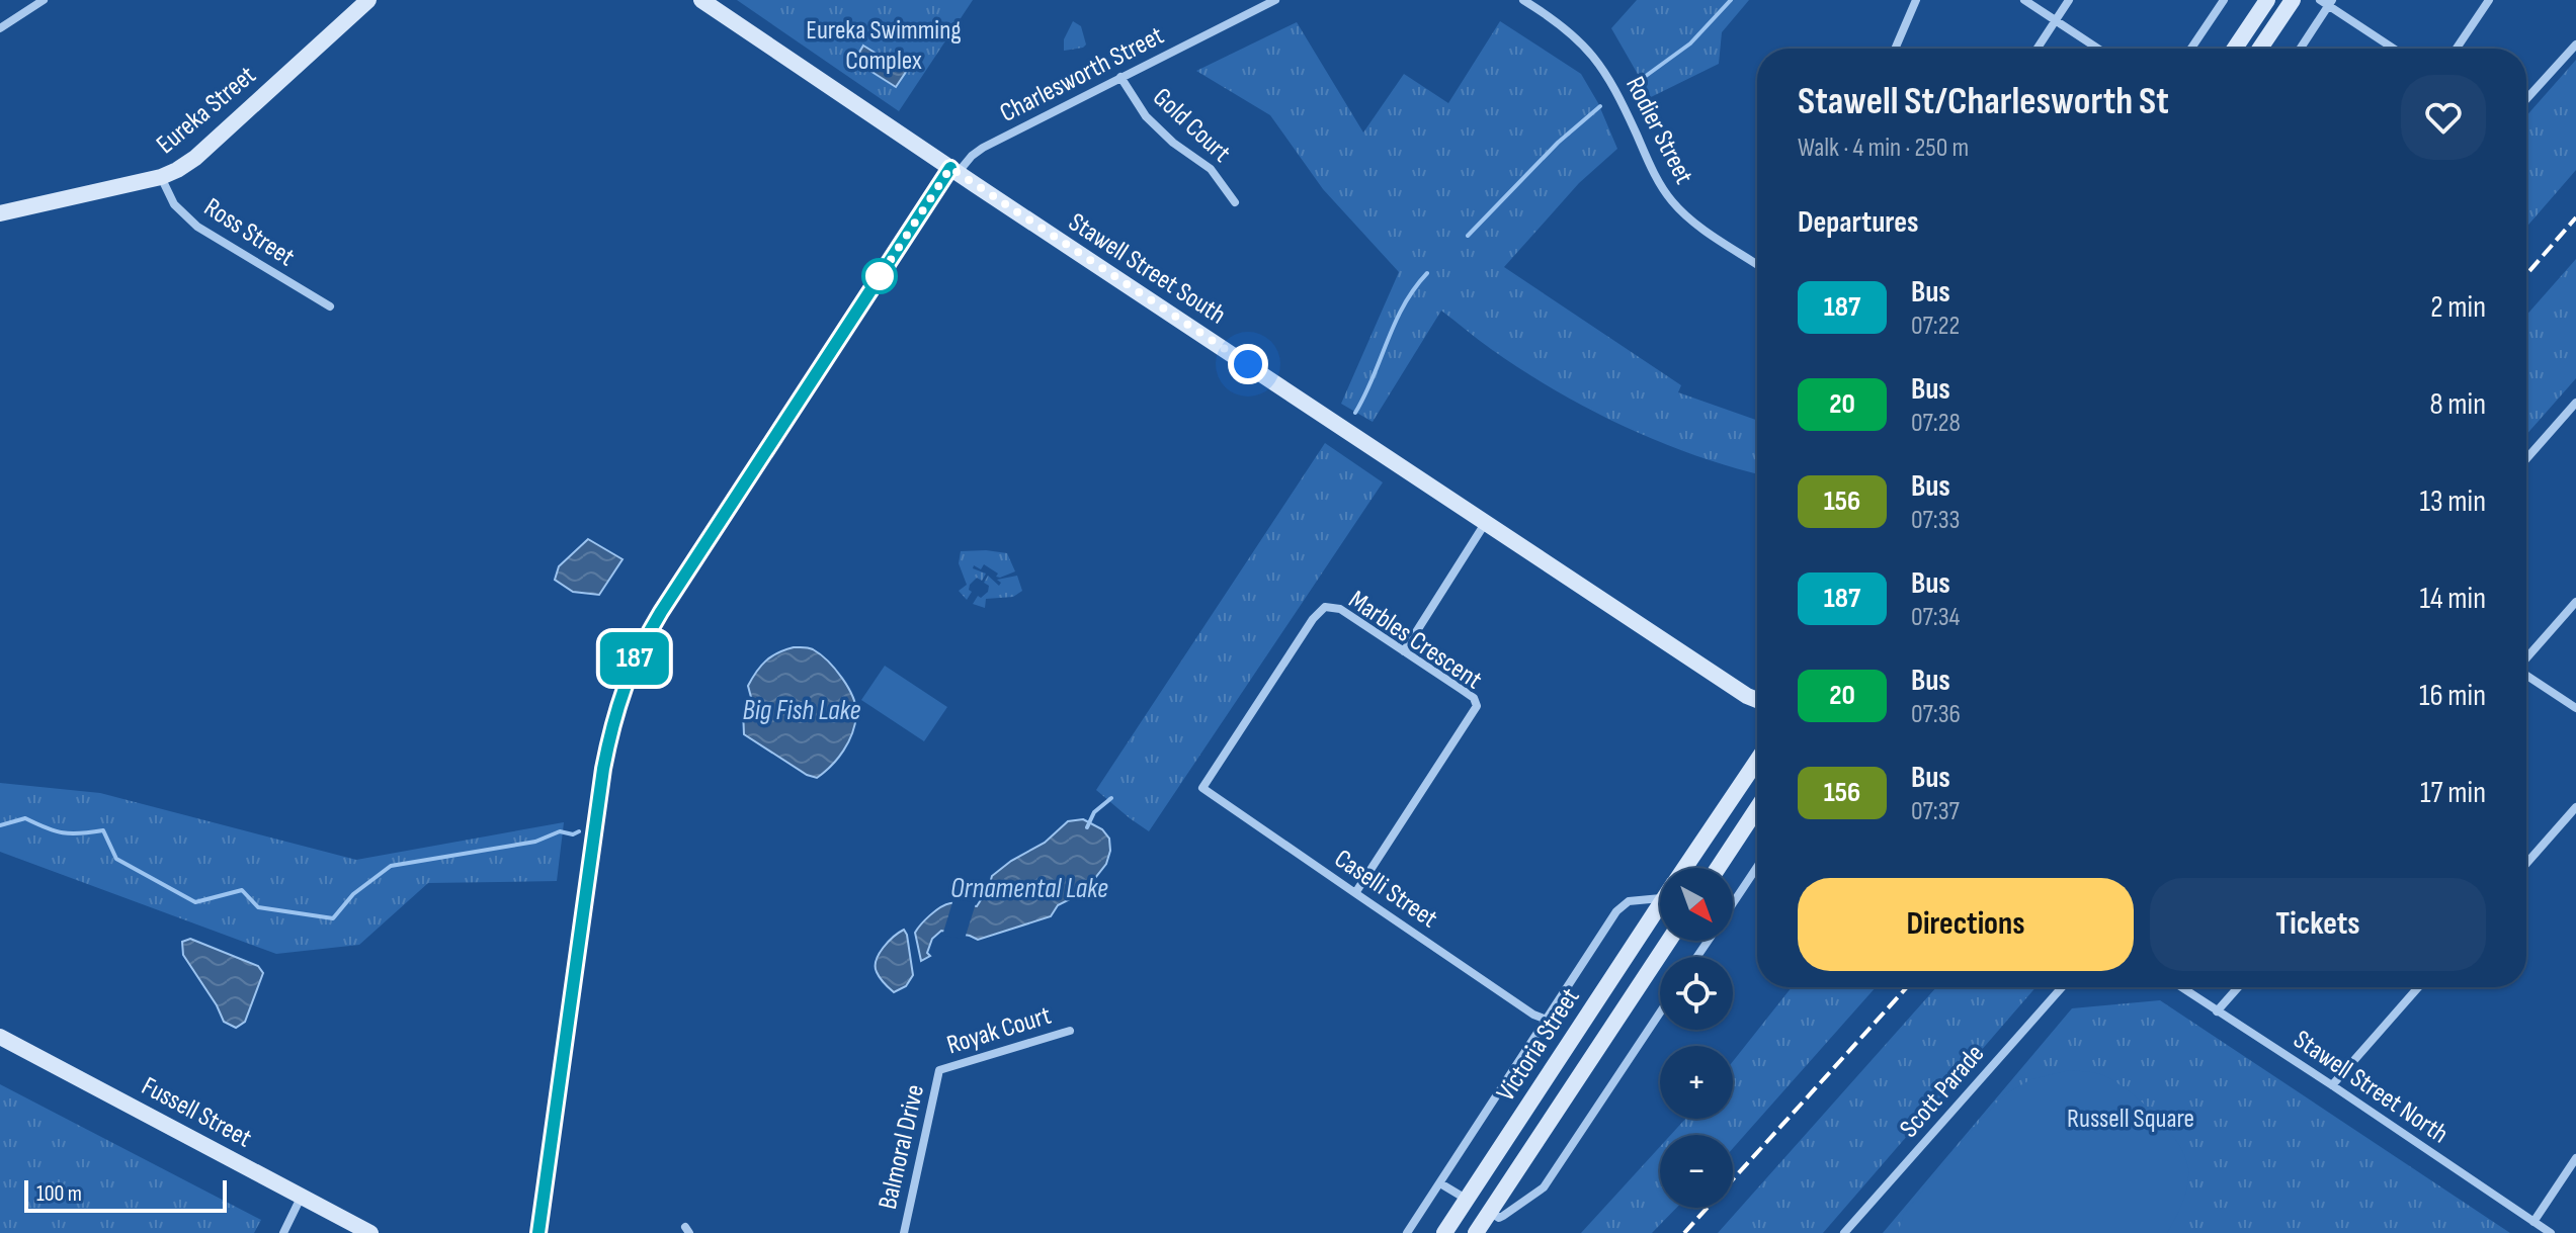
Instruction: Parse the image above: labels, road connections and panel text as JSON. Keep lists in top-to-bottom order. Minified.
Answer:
{"streets":{"street":["Charlesworth Street","Eureka Street","Gold Court","Rodier Street","Ross Street","Stawell Street South","Marbles Crescent","Caselli Street","Royak Court","Victoria Street","Stawell Street North","Scott Parade","Fussell Street","Balmoral Drive"]},"crossings":[["Charlesworth Street","Gold Court"],["Charlesworth Street","Stawell Street South"],["Eureka Street","Ross Street"],["Marbles Crescent","Caselli Street"],["Royak Court","Balmoral Drive"]],"water":["Big Fish Lake","Ornamental Lake"],"parks":["Eureka Swimming Complex","Russell Square"],"lines":["bus line 187"],"scale_bar":"100 m","north":"bottom right","page":{"on_map":"187","heading":[["Stawell St/Charlesworth St","Walk · 4 min · 250 m"],"Departures"],"list":[{"mark":"187","name":"Bus","note":"07:22","value":"2 min"},{"mark":"20","name":"Bus","note":"07:28","value":"8 min"},{"mark":"156","name":"Bus","note":"07:33","value":"13 min"},{"mark":"187","name":"Bus","note":"07:34","value":"14 min"},{"mark":"20","name":"Bus","note":"07:36","value":"16 min"},{"mark":"156","name":"Bus","note":"07:37","value":"17 min"}],"buttons":["Directions","Tickets"],"map_buttons":["+","−"],"scale":"100 m"}}
